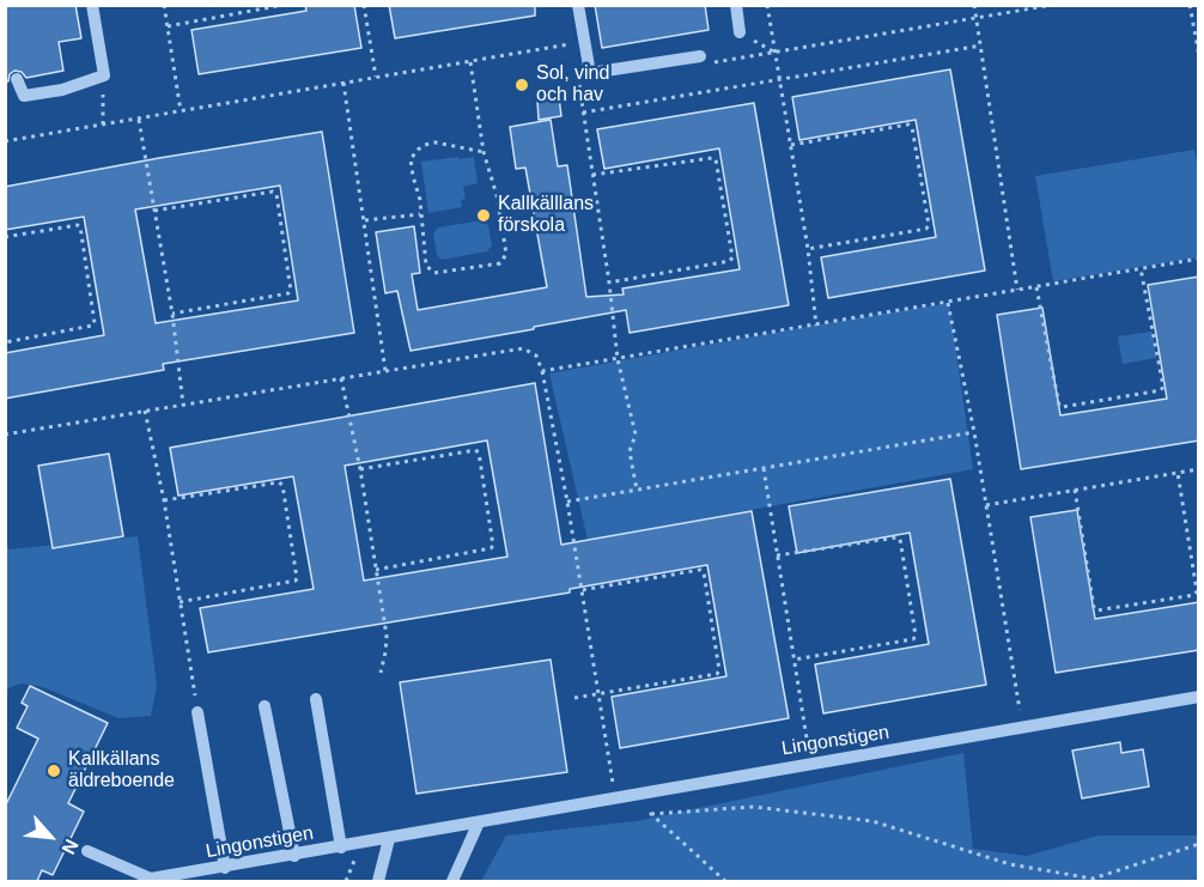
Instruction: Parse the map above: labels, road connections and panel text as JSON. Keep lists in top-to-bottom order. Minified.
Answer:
{"streets":{"street":["Lingonstigen"]},"places":["Sol, vind och hav","Kallkälllans förskola","Kallkällans äldreboende"],"north":"bottom right"}
